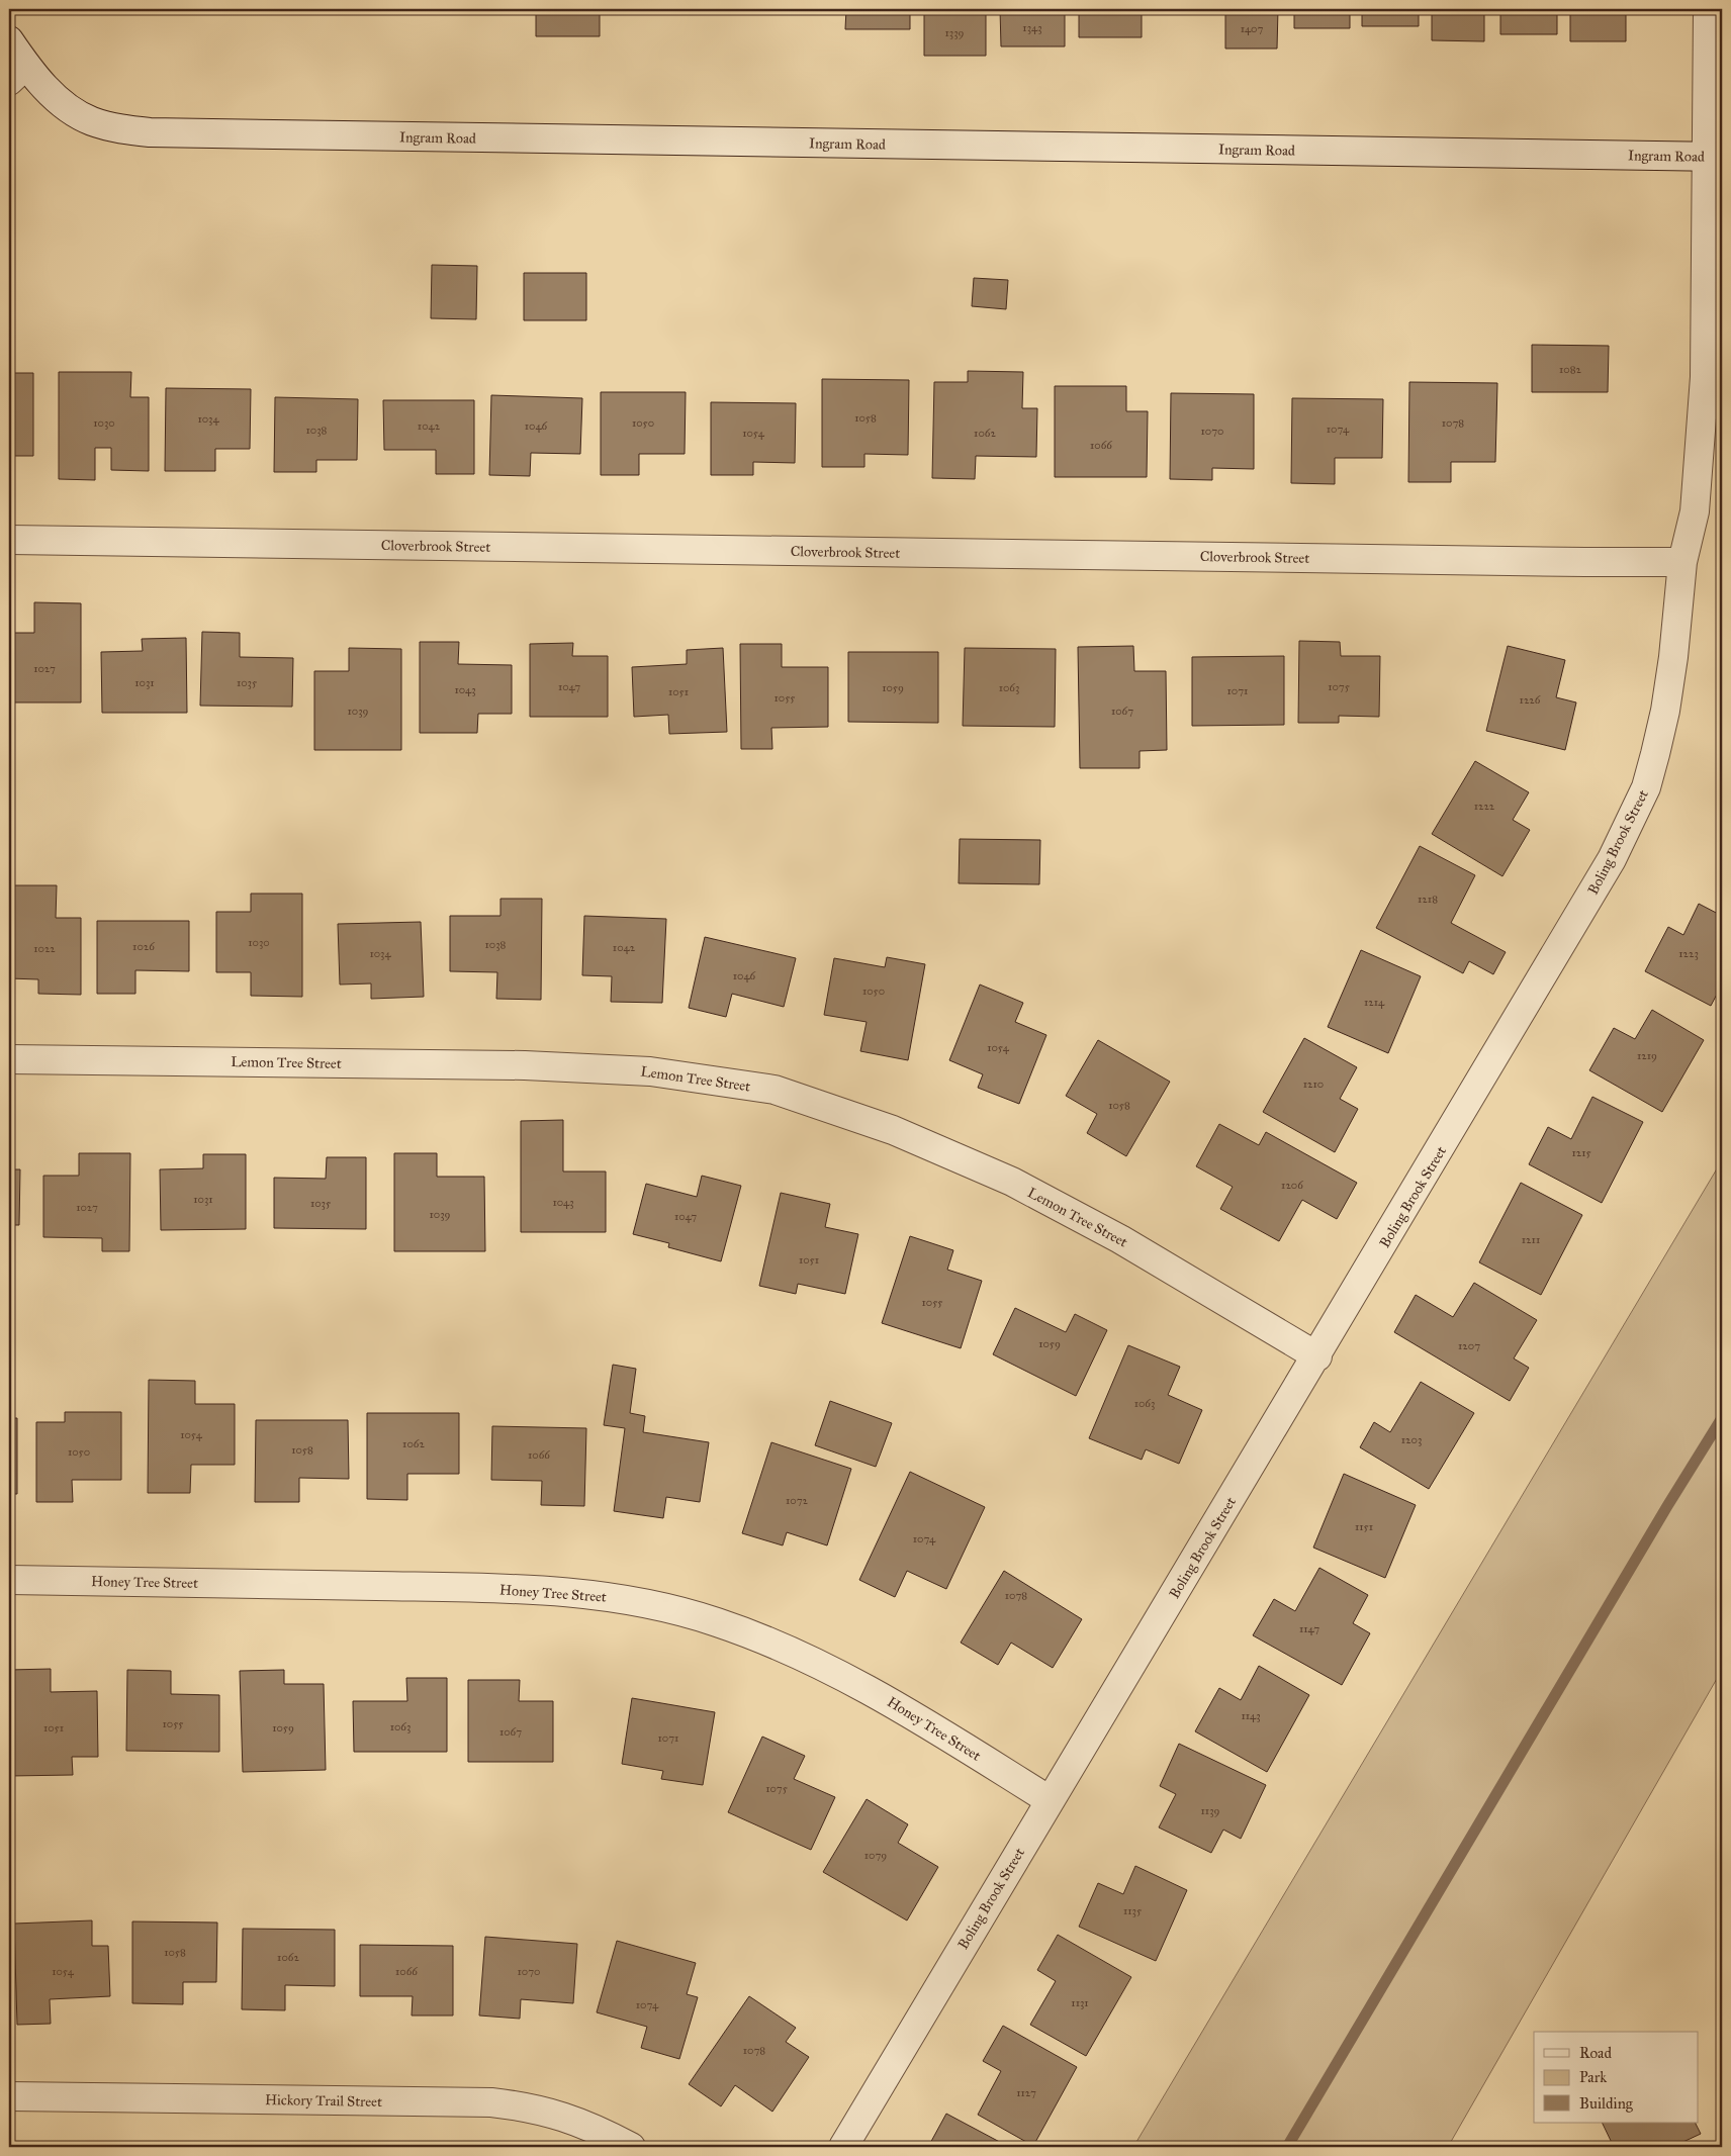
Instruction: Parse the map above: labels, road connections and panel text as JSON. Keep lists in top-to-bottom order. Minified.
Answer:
{"streets":{"street":["Ingram Road","Cloverbrook Street","Boling Brook Street","Lemon Tree Street","Honey Tree Street","Hickory Trail Street"]},"crossings":[["Ingram Road","Boling Brook Street"],["Cloverbrook Street","Boling Brook Street"],["Boling Brook Street","Lemon Tree Street"],["Boling Brook Street","Honey Tree Street"]],"house_numbers":["1343","1407","1339","1082","1058","1034","1030","1050","1078","1042","1046","1074","1038","1070","1054","1062","1066","1027","1031","1035","1047","1075","1059","1063","1043","1071","1051","1055","1226","1039","1067","1222","1218","1030","1038","1026","1042","1022","1034","1223","1046","1050","1214","1054","1219","1210","1058","1215","1206","1031","1043","1035","1027","1039","1047","1211","1051","1055","1059","1207","1063","1054","1203","1062","1058","1050","1066","1072","1151","1074","1078","1147","1143","1055","1063","1051","1059","1067","1071","1075","1139","1079","1135","1058","1062","1054","1066","1070","1131","1074","1078","1127"],"legend":["Road","Park","Building"]}
